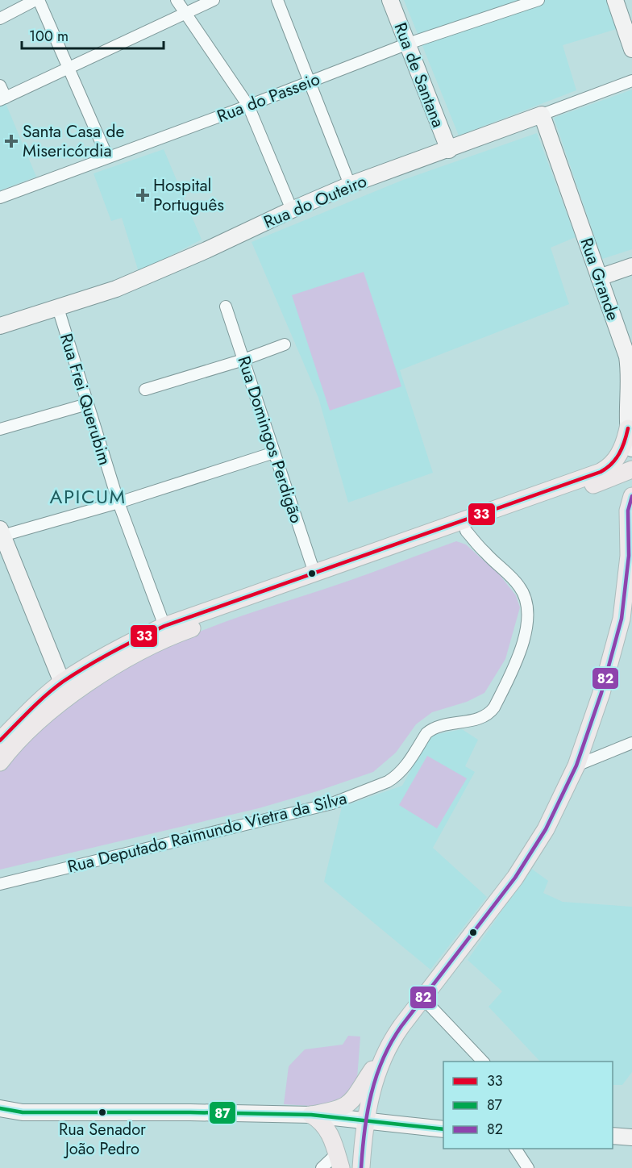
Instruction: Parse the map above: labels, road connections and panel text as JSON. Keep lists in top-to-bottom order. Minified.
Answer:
{"streets":{"street":["Rua de Santana","Rua do Passeio","Rua do Outeiro","Rua Grande","Rua Frei Querubim","Rua Domingos Perdigão","Rua Deputado Raimundo Vietra da Silva"]},"crossings":[["Rua de Santana","Rua do Passeio"],["Rua de Santana","Rua do Outeiro"],["Rua do Outeiro","Rua Grande"],["Rua do Outeiro","Rua Frei Querubim"]],"districts":["APICUM"],"places":{"health":["Santa Casa de Misericórdia","Hospital Português"],"other":["Rua Senador João Pedro"]},"lines":["transit line 33","transit line 82","transit line 87"],"legend":["33","87","82"],"scale_bar":"100 m"}
